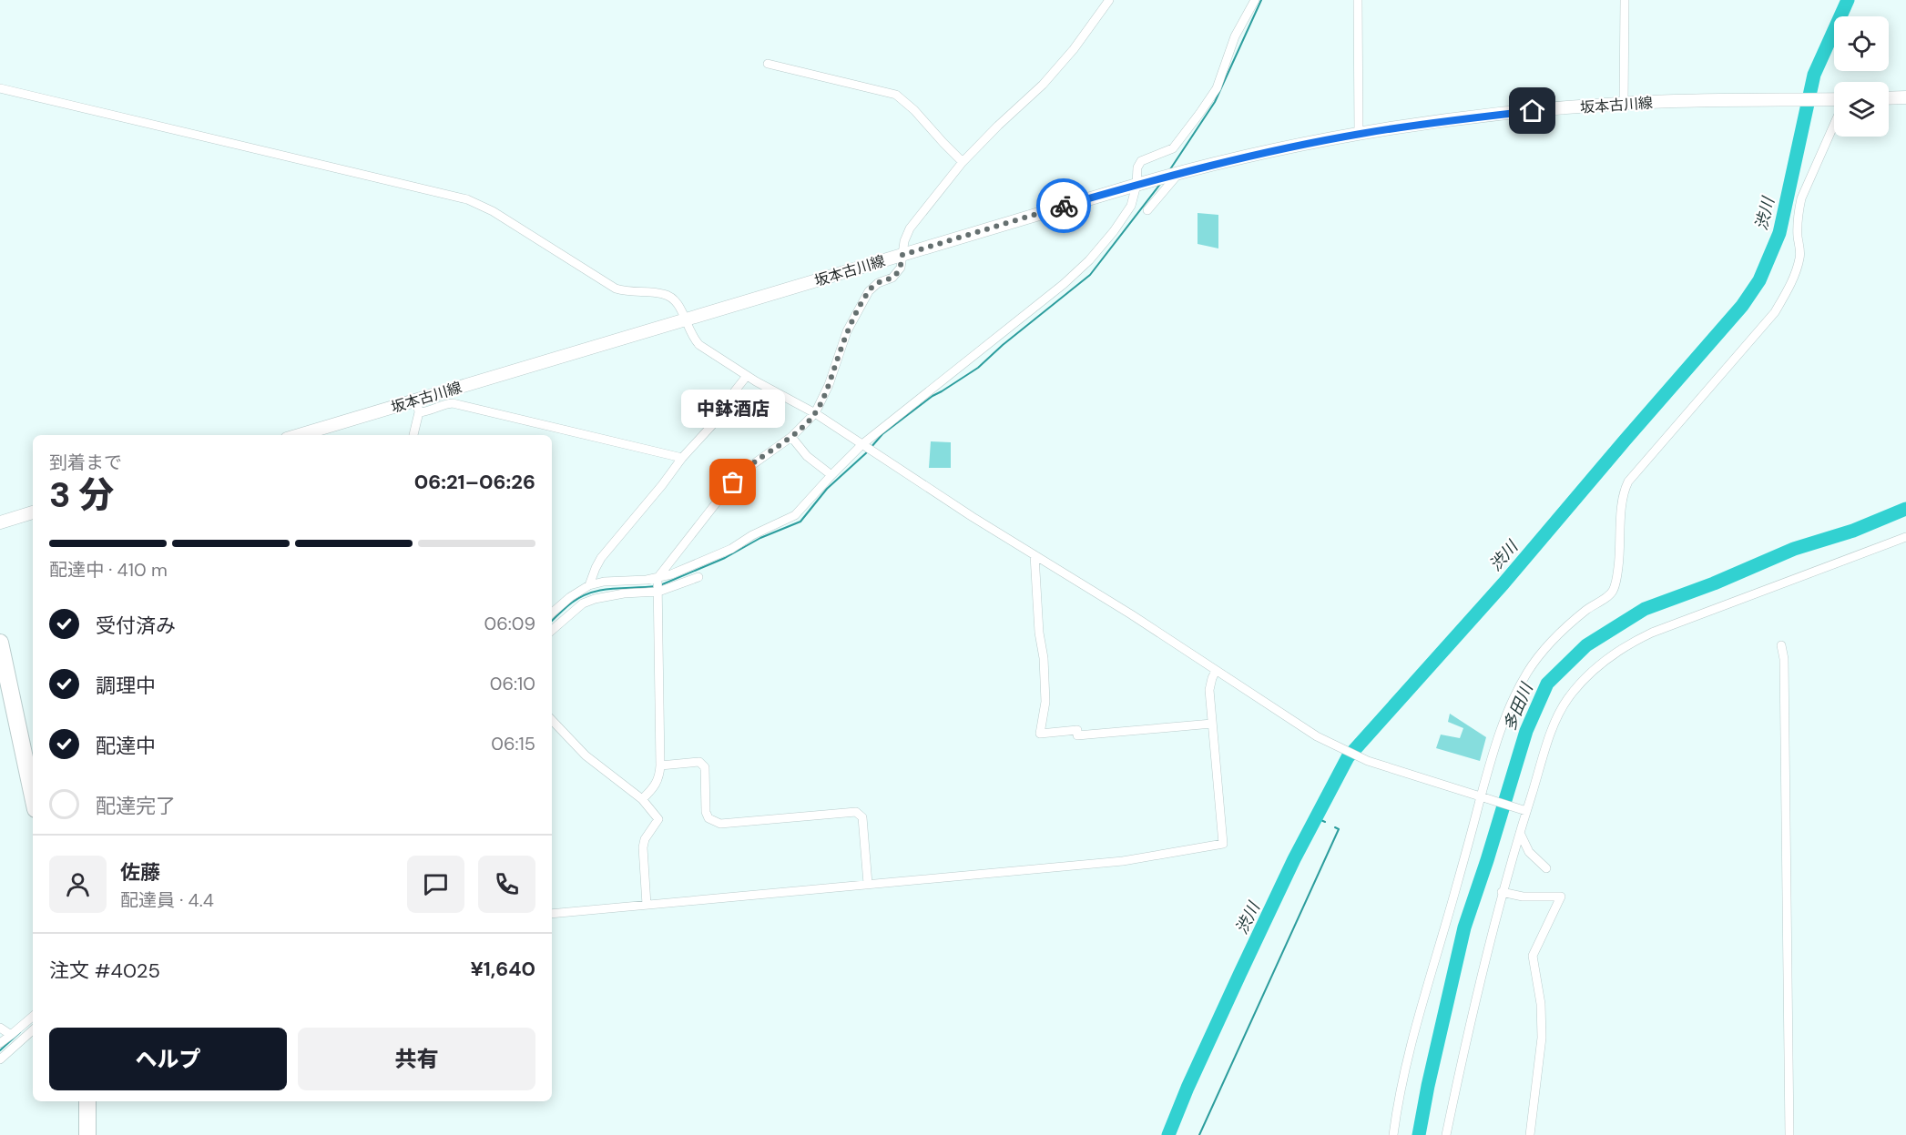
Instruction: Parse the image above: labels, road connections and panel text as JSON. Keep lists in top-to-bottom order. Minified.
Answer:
{"streets":{"main road":["坂本古川線"]},"water":["渋川","多田川"],"places":["中鉢酒店"],"page":{"bubble":"中鉢酒店","heading":["3 分","到着まで","06:21–06:26"],"panel":["佐藤","配達員 · 4.4","注文 #4025","¥1,640"],"bar":"配達中 · 410 m","list":[["受付済み","06:09"],["調理中","06:10"],["配達中","06:15"],"配達完了"],"buttons":["ヘルプ","共有"]}}
